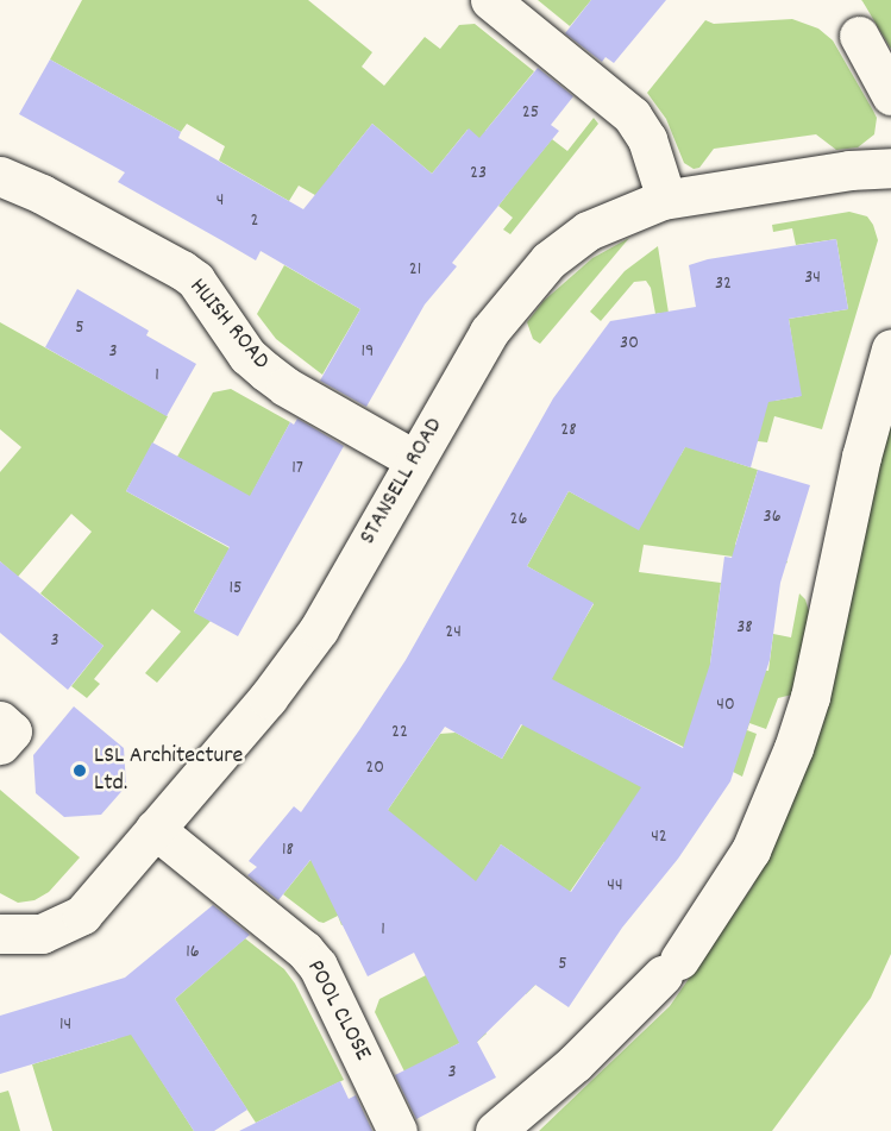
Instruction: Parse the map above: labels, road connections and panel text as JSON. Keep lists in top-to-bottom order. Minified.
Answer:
{"streets":{"street":["HUISH ROAD","STANSELL ROAD","POOL CLOSE"]},"crossings":[["HUISH ROAD","STANSELL ROAD"],["STANSELL ROAD","POOL CLOSE"]],"places":["LSL Architecture Ltd."],"house_numbers":["25","23","4","2","21","34","32","5","30","3","19","1","28","17","36","26","15","38","24","3","40","22","20","42","18","44","1","16","5","14","3"]}
